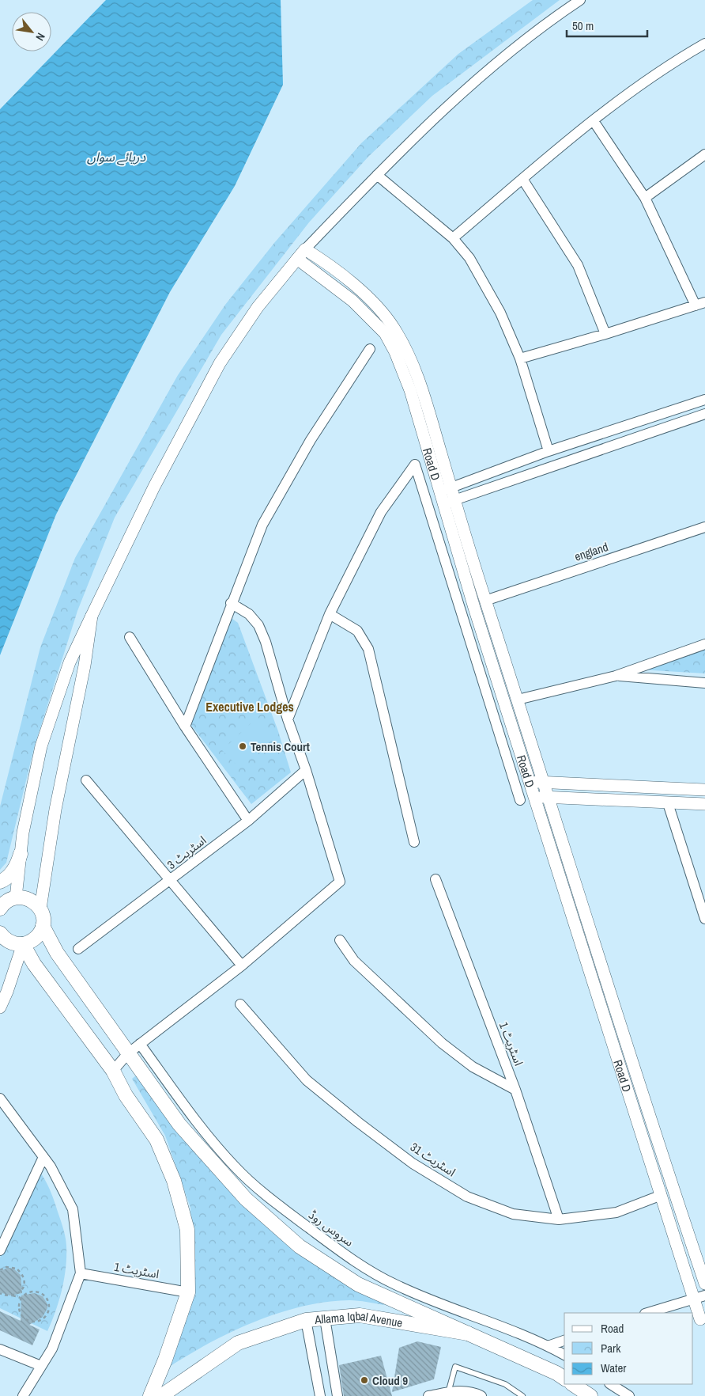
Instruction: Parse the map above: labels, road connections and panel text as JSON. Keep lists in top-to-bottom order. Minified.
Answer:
{"streets":{"main road":["Allama Iqbal Avenue"],"street":["Road D","england","اسٹریٹ 3","اسٹریٹ 1","اسٹریٹ 31","سروس روڈ"]},"crossings":[["Road D","england"],["Road D","اسٹریٹ 31"],["اسٹریٹ 1","اسٹریٹ 31"]],"districts":["Executive Lodges"],"water":["دریائے سواں"],"places":["Tennis Court","Cloud 9"],"legend":["Road","Park","Water"],"scale_bar":"50 m","north":"bottom right"}
